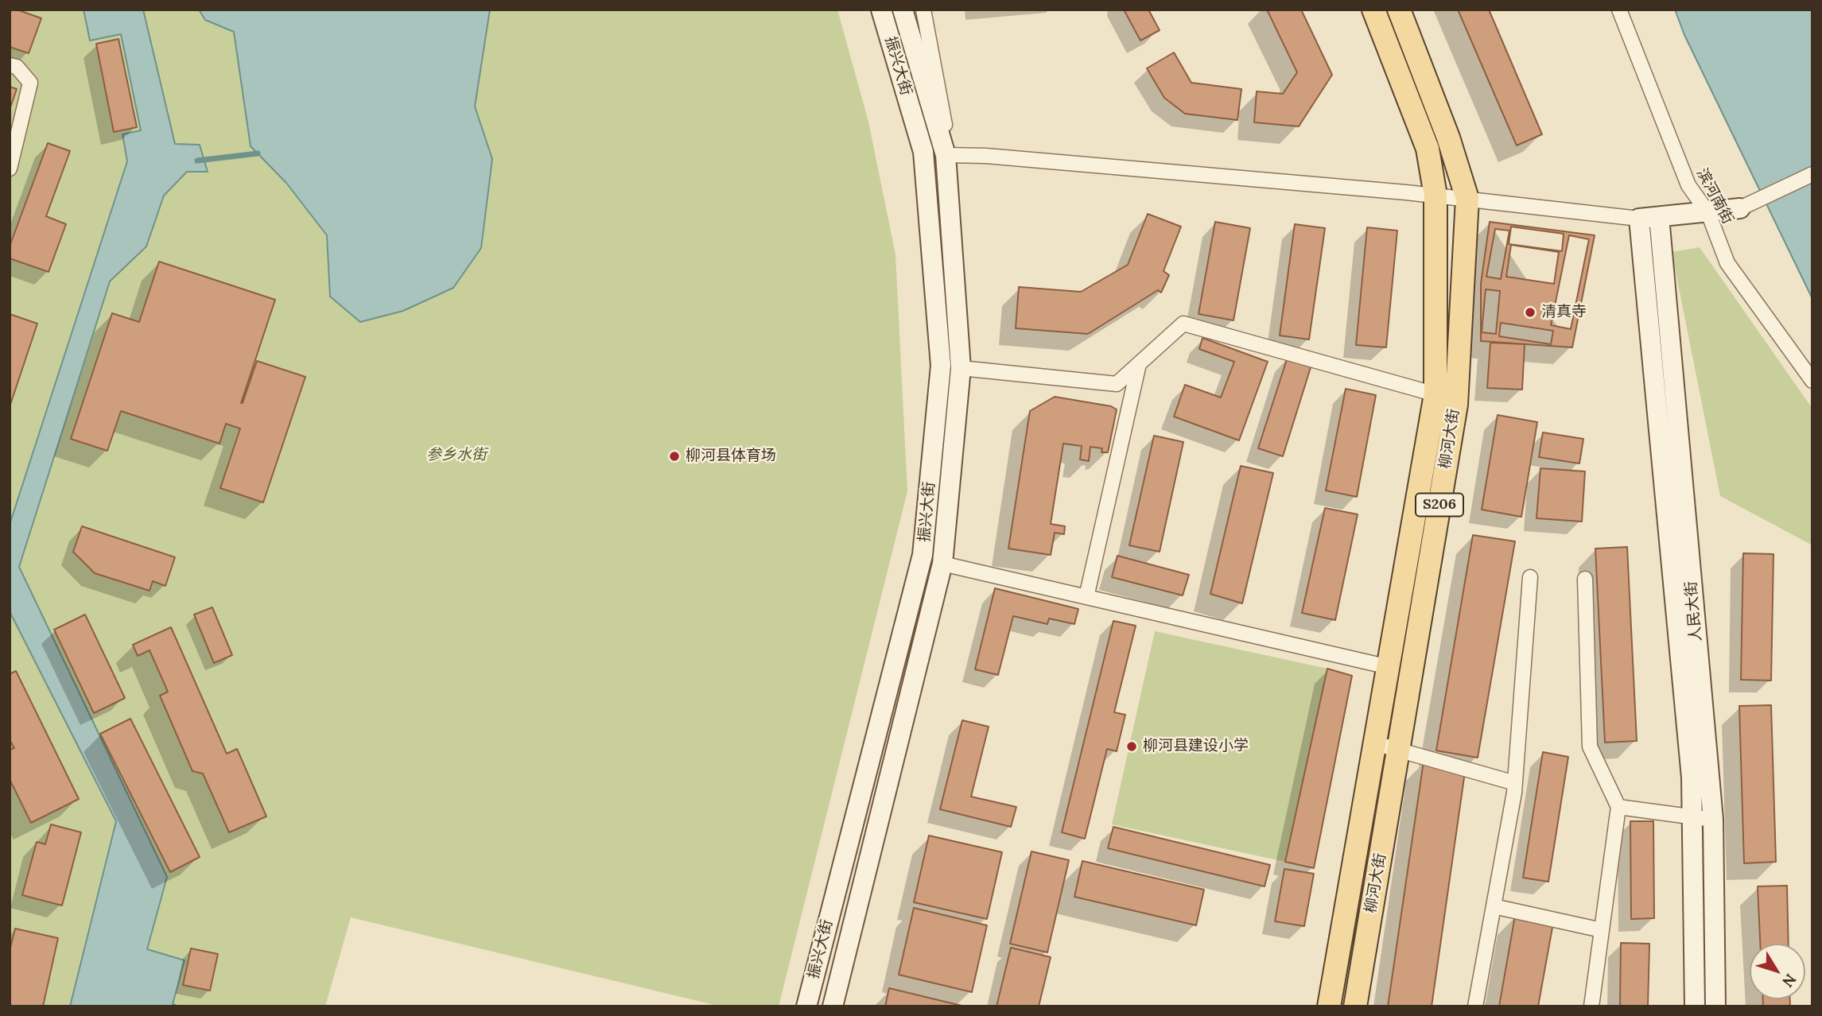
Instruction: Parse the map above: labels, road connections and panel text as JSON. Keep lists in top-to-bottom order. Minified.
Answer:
{"streets":{"main road":["柳河大街","S206"],"street":["振兴大街","滨河南街","人民大街"]},"parks":["参乡水街"],"places":["清真寺","柳河县体育场","柳河县建设小学"],"north":"bottom right"}
